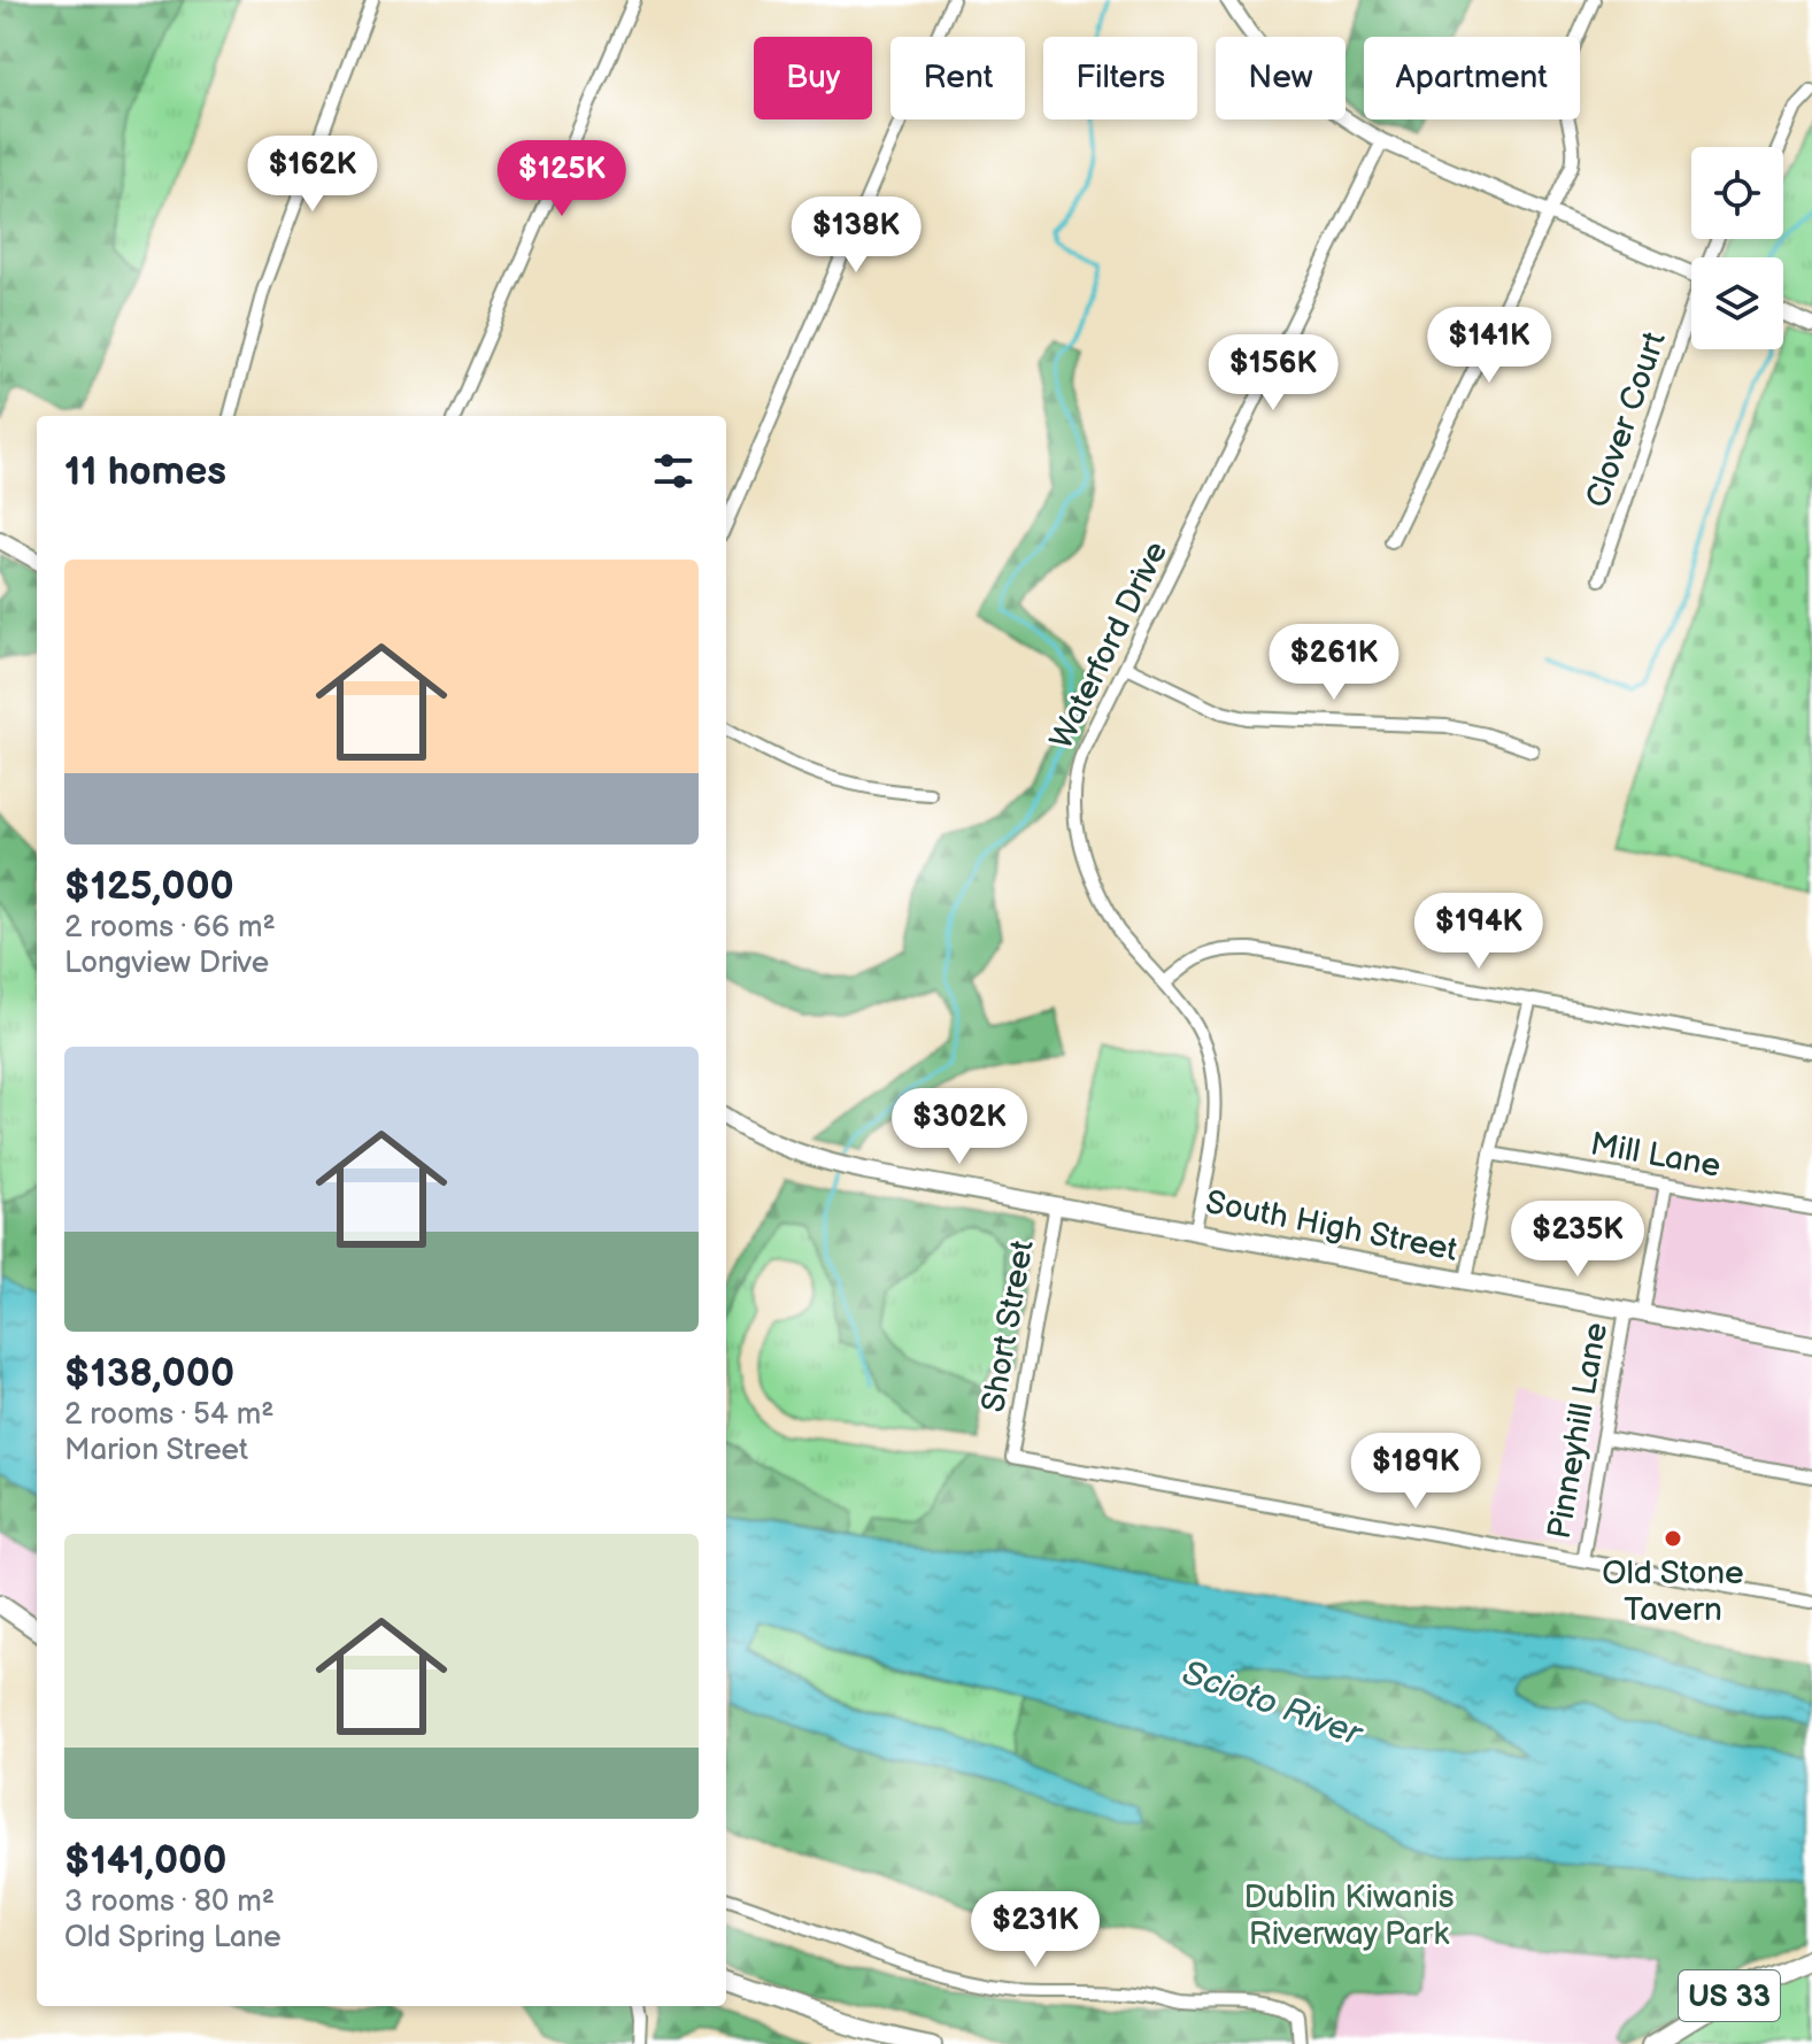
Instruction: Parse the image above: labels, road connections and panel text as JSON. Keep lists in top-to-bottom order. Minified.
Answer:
{"streets":{"main road":["South High Street","US 33"],"street":["Clover Court","Waterford Drive","Mill Lane","Short Street","Pinneyhill Lane"]},"crossings":[["Waterford Drive","South High Street"],["Mill Lane","Pinneyhill Lane"],["South High Street","Short Street"],["South High Street","Pinneyhill Lane"],["Short Street","Pinneyhill Lane"]],"water":["Scioto River"],"parks":["Dublin Kiwanis Riverway Park"],"places":["Old Stone Tavern"],"page":{"chip":["Buy","Rent","Filters","New","Apartment"],"price":["$162K","$125K","$138K","$141K","$156K","$261K","$194K","$302K","$235K","$189K","$231K"],"heading":"11 homes","list":[{"name":"$125,000","note":"2 rooms · 66 m² · Longview Drive"},{"name":"$138,000","note":"2 rooms · 54 m² · Marion Street"},{"name":"$141,000","note":"3 rooms · 80 m² · Old Spring Lane"}]}}
